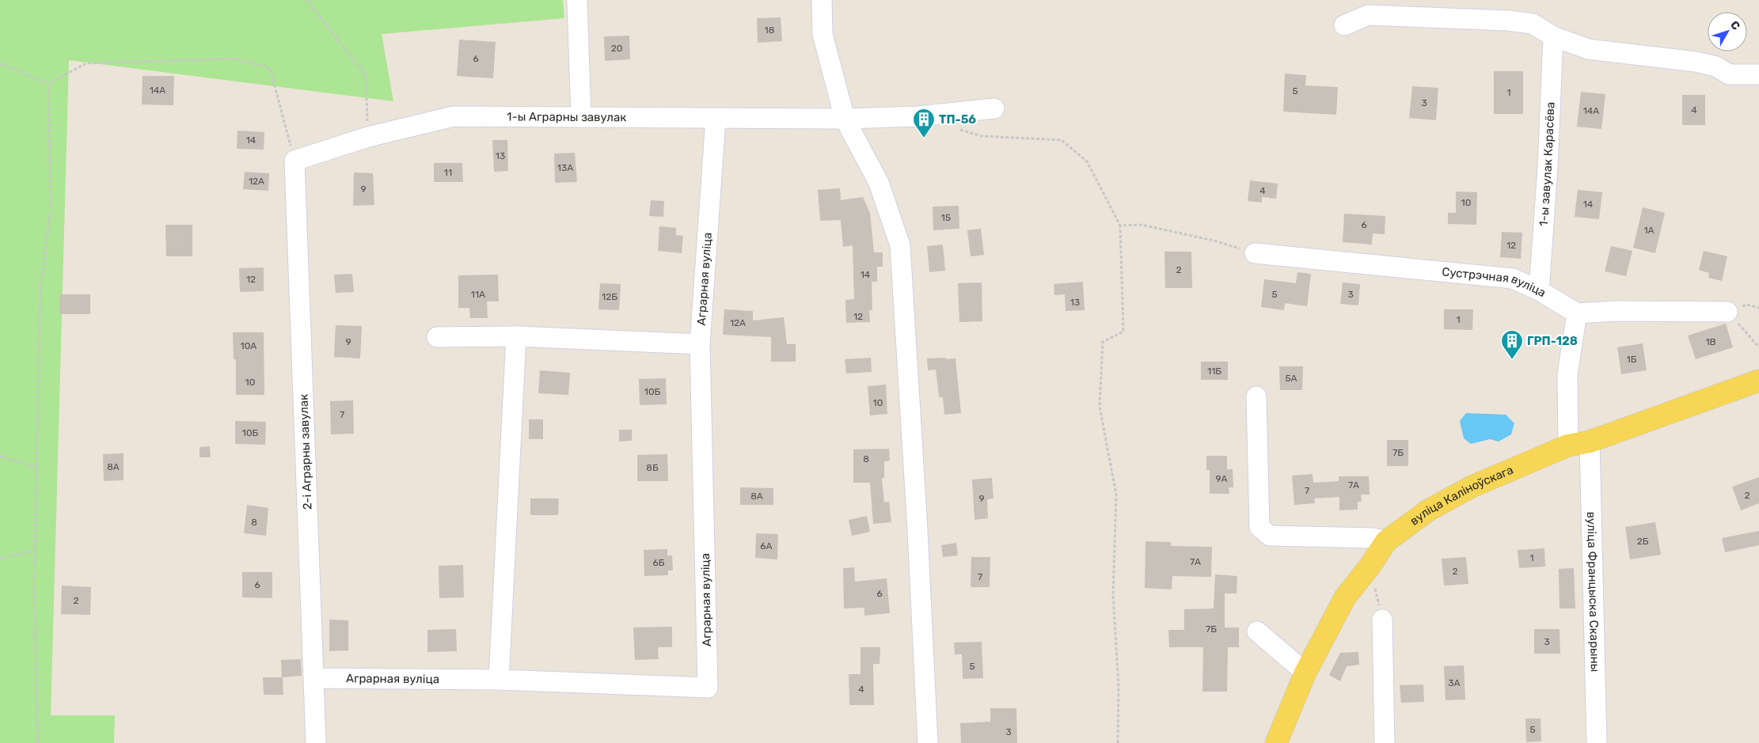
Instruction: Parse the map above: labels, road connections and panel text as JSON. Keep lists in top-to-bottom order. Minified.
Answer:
{"streets":{"main road":["вуліца Каліноўскага"],"street":["1-ы Аграрны завулак","1-ы завулак Карасёва","Аграрная вуліца","Сустрэчная вуліца","2-і Аграрны завулак","вуліца Францыска Скарыны"]},"crossings":[["1-ы Аграрны завулак","Аграрная вуліца"],["1-ы Аграрны завулак","2-і Аграрны завулак"],["1-ы завулак Карасёва","Сустрэчная вуліца"],["Аграрная вуліца","2-і Аграрны завулак"],["вуліца Каліноўскага","вуліца Францыска Скарыны"]],"places":{"building":["ТП-56","ГРП-128"]},"house_numbers":["18","20","6","14А","5","1","3","4","14А","14","13","13А","11","12А","9","4","10","14","15","6","1А","12","2","14","12","11А","5","3","12Б","13","12","1","12А","9","1В","10А","1Б","11Б","5А","10","10Б","10","7","10Б","7Б","8","8А","8Б","9А","7А","7","2","8А","9","8","2Б","6А","1","7А","6Б","2","7","6","6","2","7Б","3","5","3А","4","5","3"],"north":"top right"}
